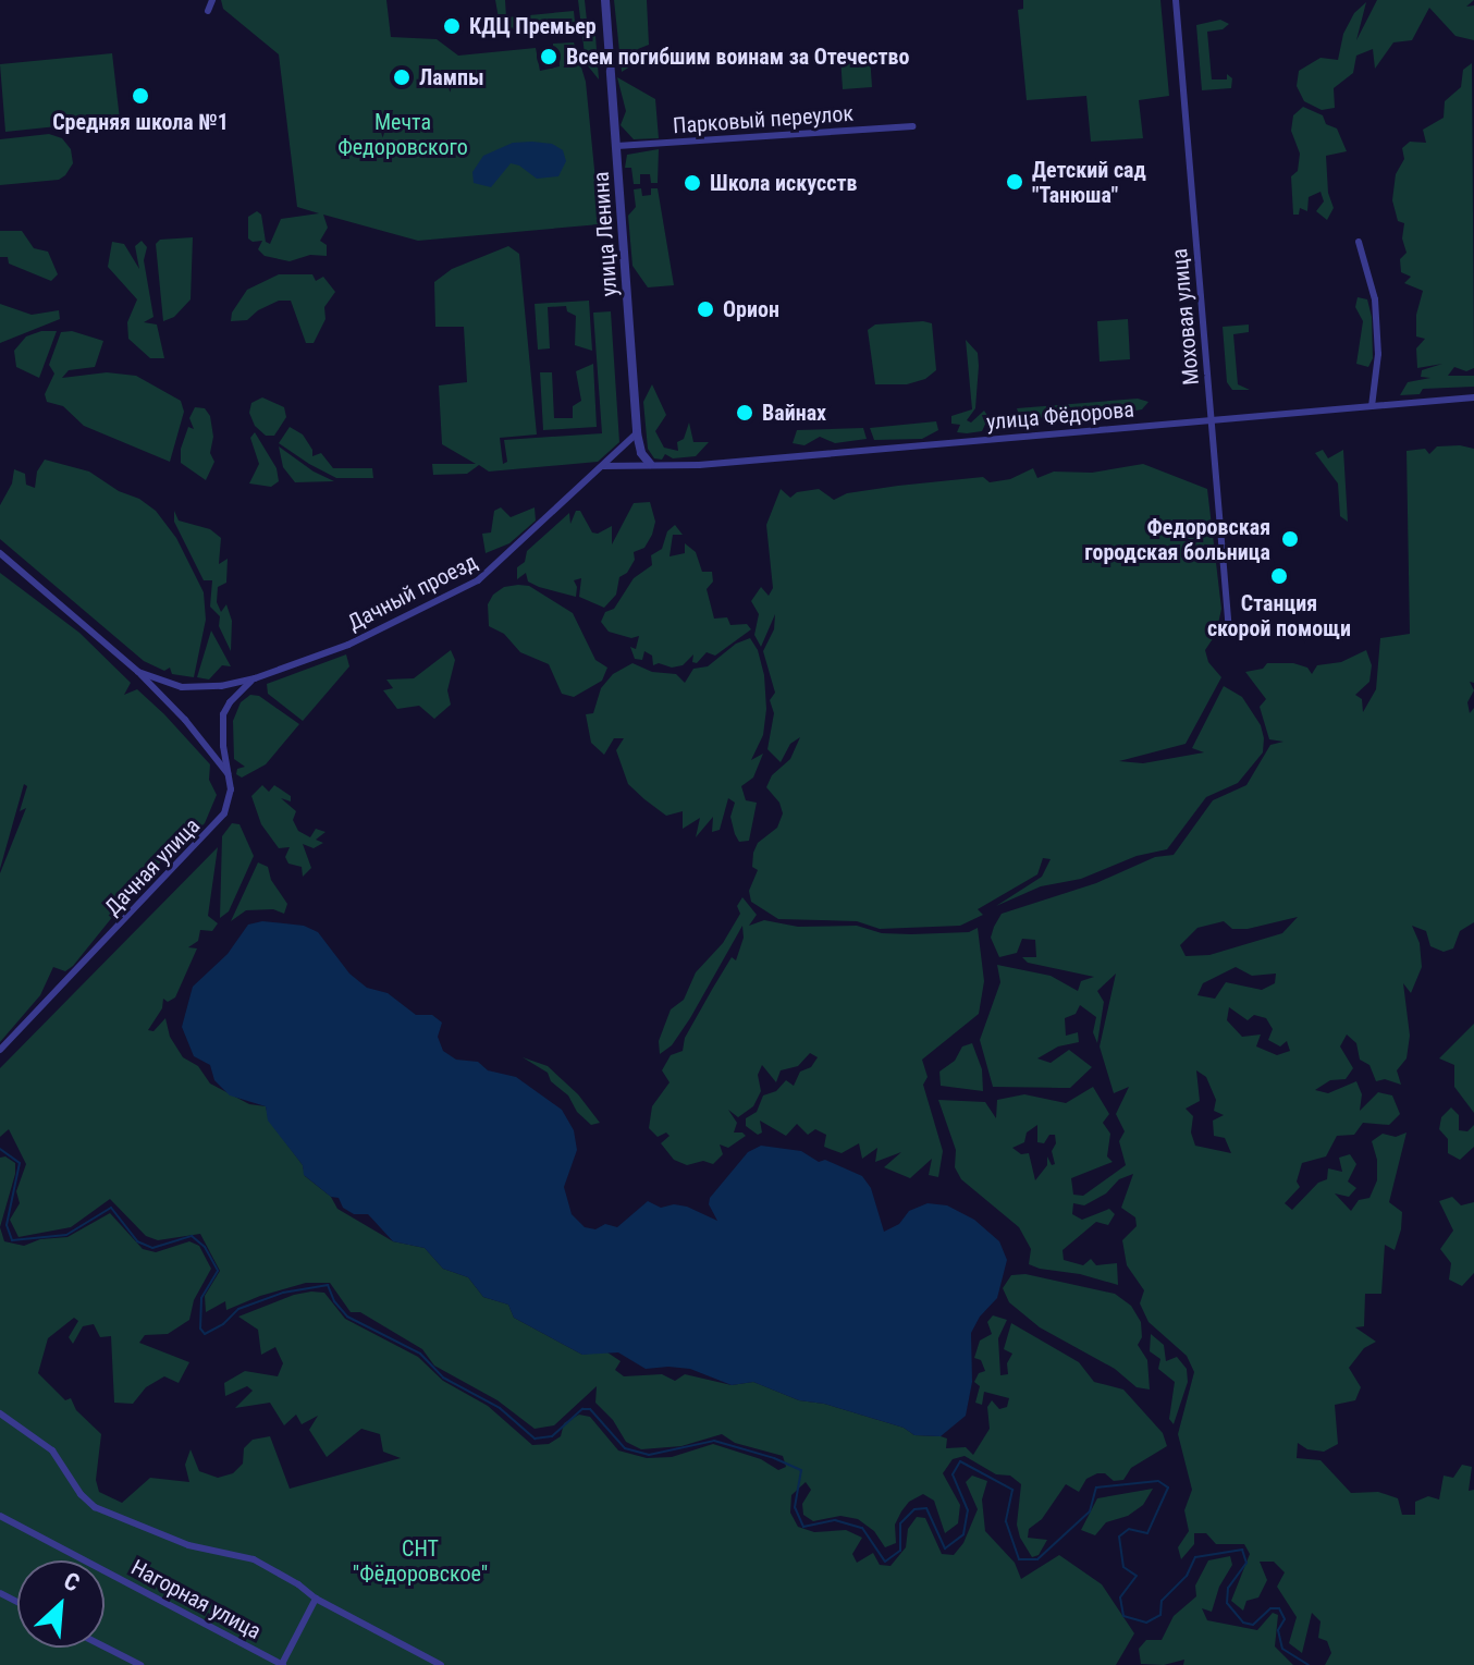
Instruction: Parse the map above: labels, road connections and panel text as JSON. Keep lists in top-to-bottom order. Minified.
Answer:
{"streets":{"street":["Парковый переулок","улица Ленина","Моховая улица","улица Фёдорова","Дачный проезд","Дачная улица","Нагорная улица"]},"crossings":[["Парковый переулок","улица Ленина"],["улица Ленина","улица Фёдорова"],["улица Ленина","Дачный проезд"],["Моховая улица","улица Фёдорова"],["улица Фёдорова","Дачный проезд"],["Дачный проезд","Дачная улица"]],"parks":["Мечта Федоровского","СНТ \"Фёдоровское\""],"places":["КДЦ Премьер","Всем погибшим воинам за Отечество","Лампы","Средняя школа №1","Детский сад \"Танюша\"","Школа искусств","Орион","Вайнах","Федоровская городская больница","Станция скорой помощи"],"north":"top right"}
